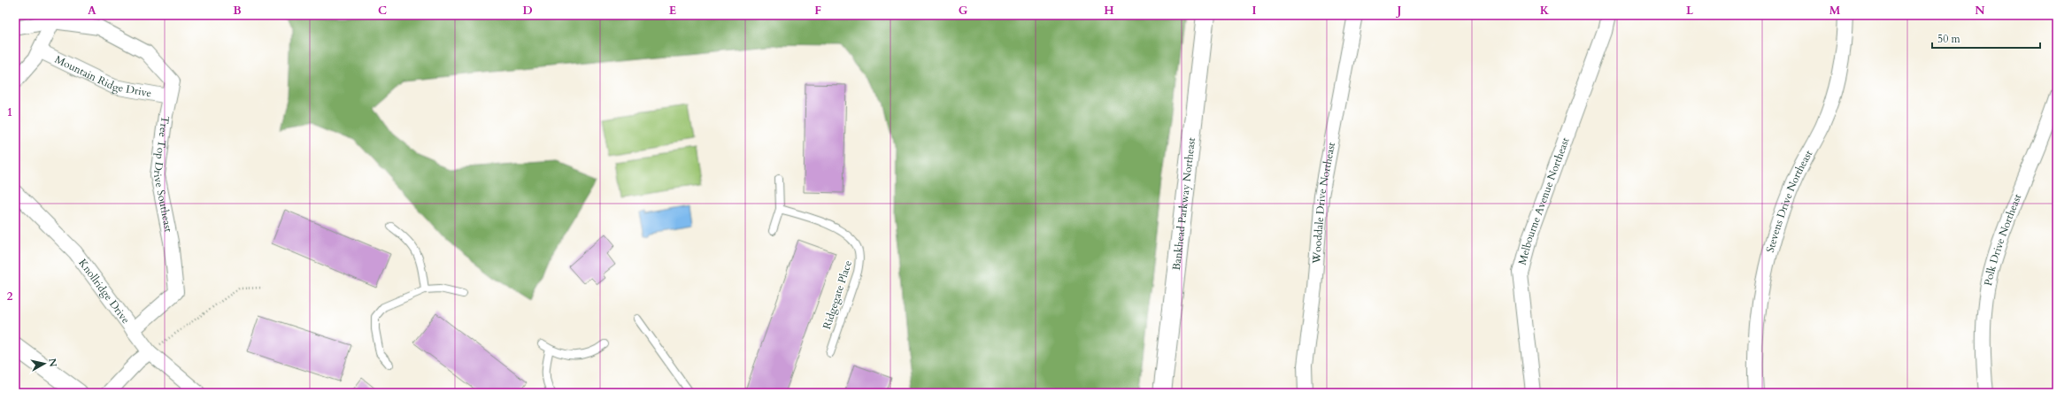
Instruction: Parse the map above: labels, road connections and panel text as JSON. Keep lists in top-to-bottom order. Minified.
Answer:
{"streets":{"street":["Mountain Ridge Drive","Tree Top Drive Southeast","Melbourne Avenue Northeast","Stevens Drive Northeast","Wooddale Drive Northeast","Bankhead Parkway Northeast","Polk Drive Northeast","Knollridge Drive"],"lane":["Ridgegate Place"]},"crossings":[["Mountain Ridge Drive","Tree Top Drive Southeast"],["Tree Top Drive Southeast","Knollridge Drive"]],"scale_bar":"50 m","north":"right","grid":{"columns":["A","B","C","D","E","F","G","H","I","J","K","L","M","N"],"rows":["1","2"]}}
